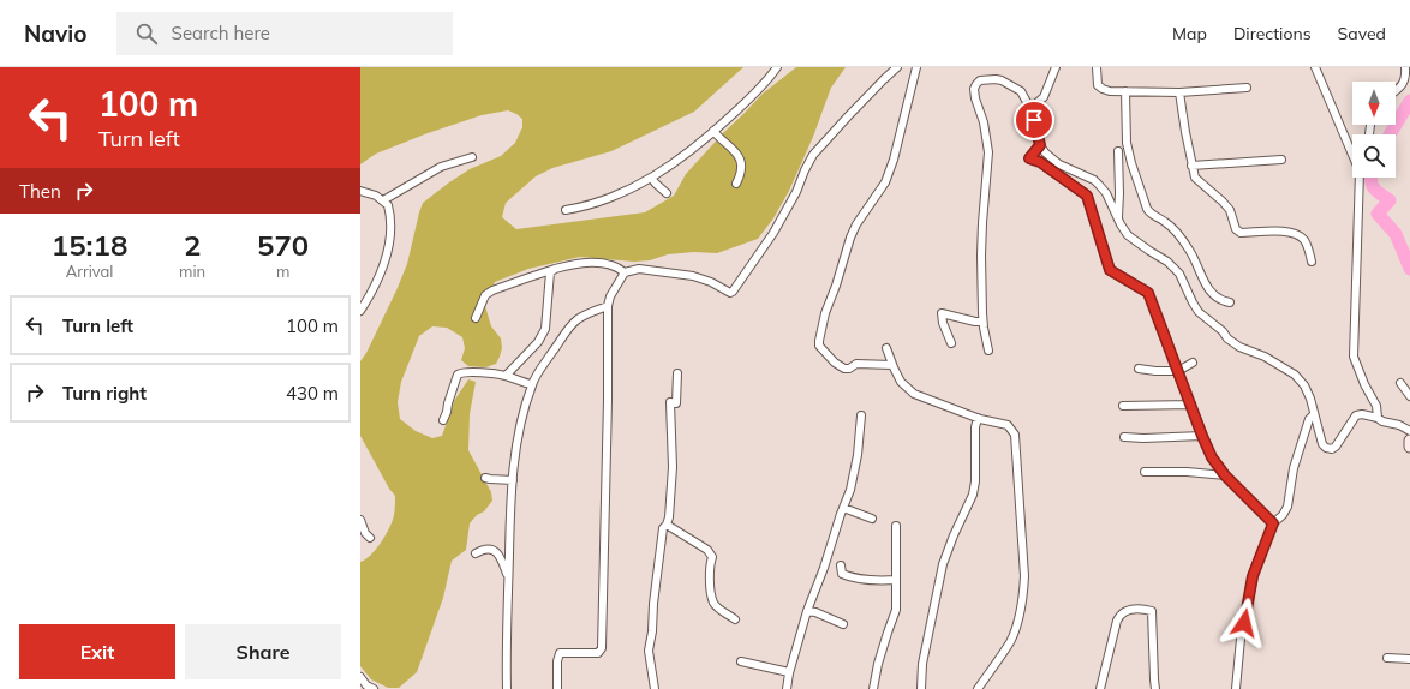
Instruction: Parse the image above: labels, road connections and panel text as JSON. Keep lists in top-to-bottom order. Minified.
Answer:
{"north":"bottom","page":{"header":"Navio","search":"Search here","nav":["Map","Directions","Saved"],"turn":["100 m","Turn left"],"then":"Then","eta":["15:18","Arrival","2","min","570","m"],"list":[{"name":"Turn left","value":"100 m"},{"name":"Turn right","value":"430 m"}],"buttons":["Exit","Share"]}}
